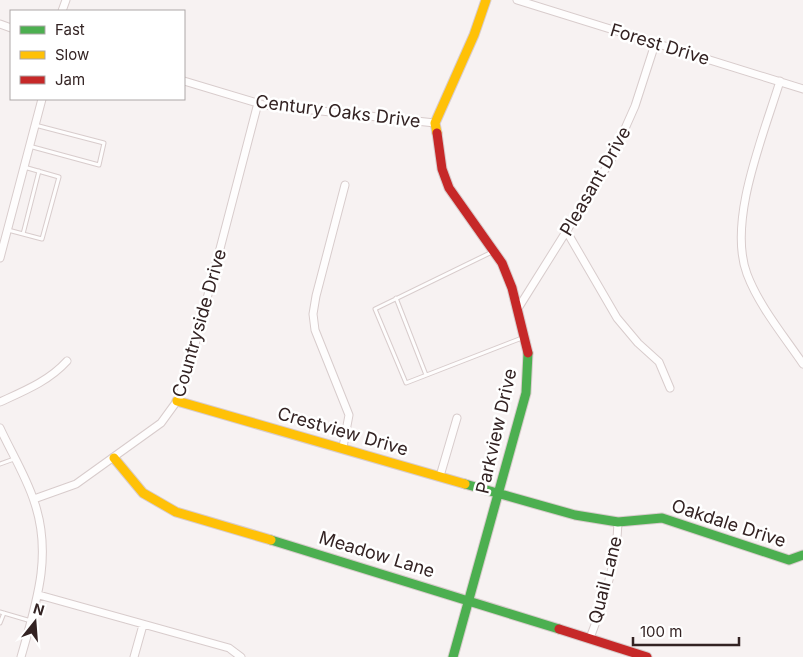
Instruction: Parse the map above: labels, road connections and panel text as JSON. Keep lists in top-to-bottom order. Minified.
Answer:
{"streets":{"street":["Forest Drive","Century Oaks Drive","Pleasant Drive","Countryside Drive","Crestview Drive","Parkview Drive","Oakdale Drive","Meadow Lane","Quail Lane"]},"crossings":[["Forest Drive","Pleasant Drive"],["Century Oaks Drive","Countryside Drive"],["Century Oaks Drive","Parkview Drive"],["Pleasant Drive","Parkview Drive"],["Countryside Drive","Crestview Drive"],["Countryside Drive","Meadow Lane"],["Crestview Drive","Parkview Drive"],["Crestview Drive","Oakdale Drive"],["Parkview Drive","Oakdale Drive"],["Parkview Drive","Meadow Lane"],["Oakdale Drive","Quail Lane"],["Meadow Lane","Quail Lane"]],"legend":["Fast","Slow","Jam"],"scale_bar":"100 m","north":"top"}
